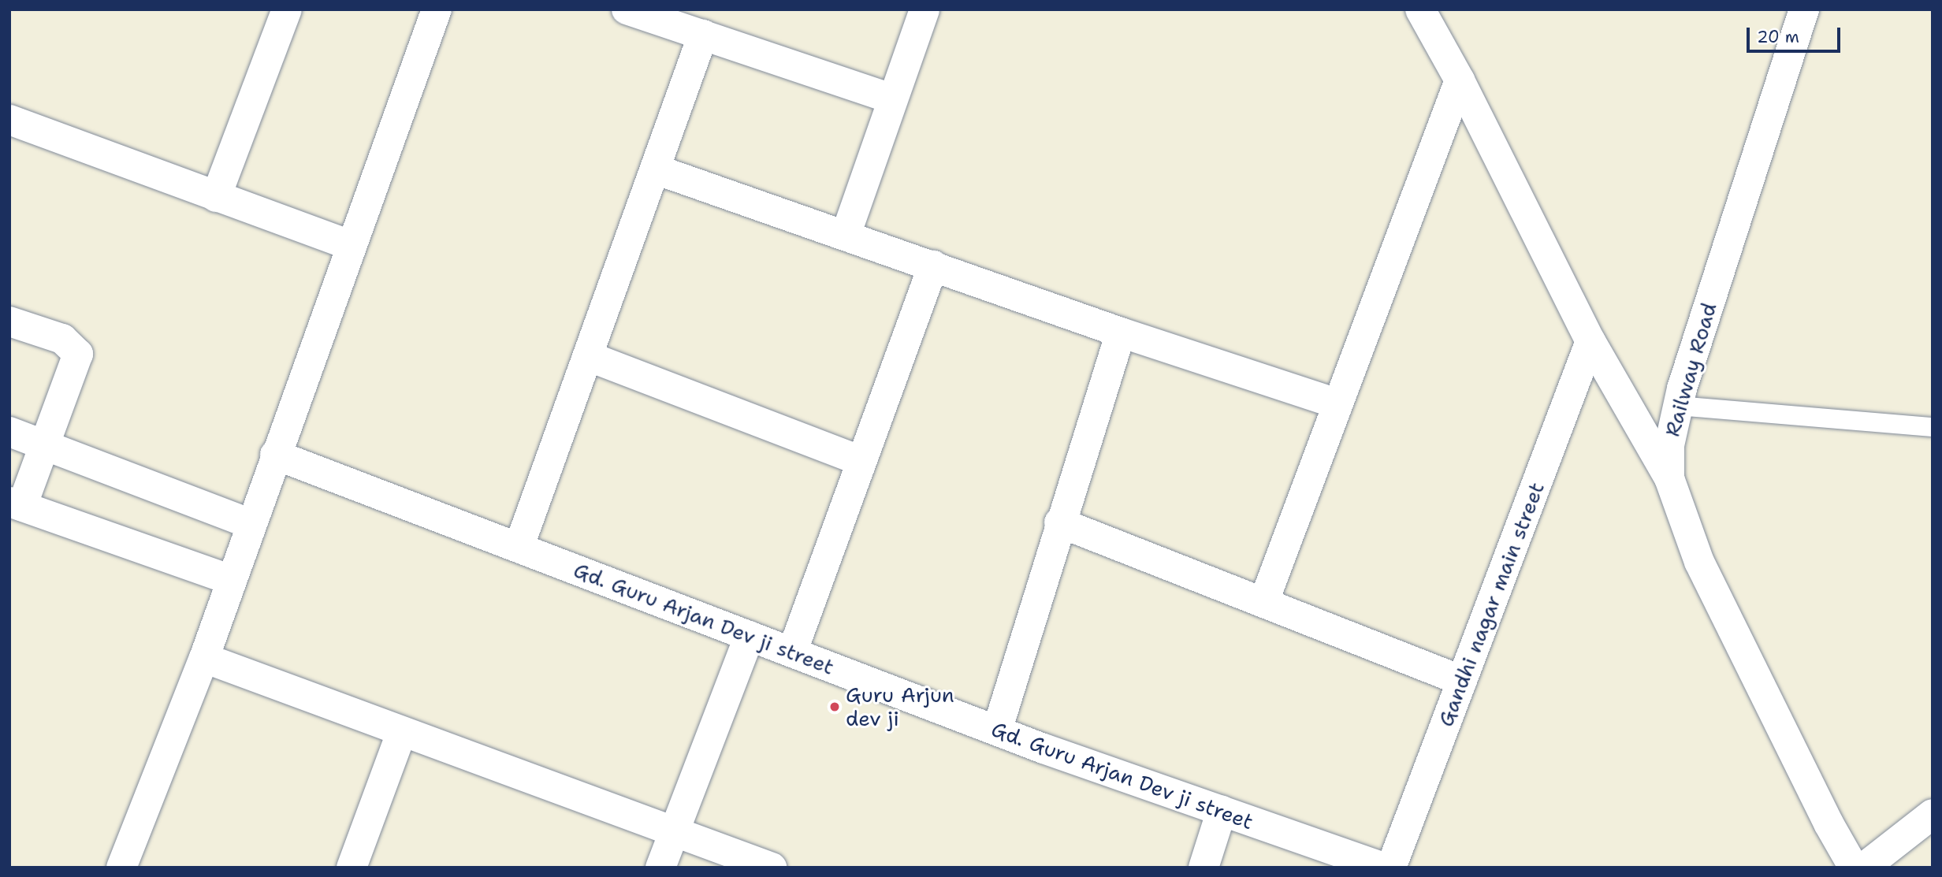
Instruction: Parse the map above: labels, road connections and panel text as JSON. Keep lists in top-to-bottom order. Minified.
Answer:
{"streets":{"street":["Railway Road","Gandhi nagar main street","Gd. Guru Arjan Dev ji street"]},"places":["Guru Arjun dev ji"],"scale_bar":"20 m"}
